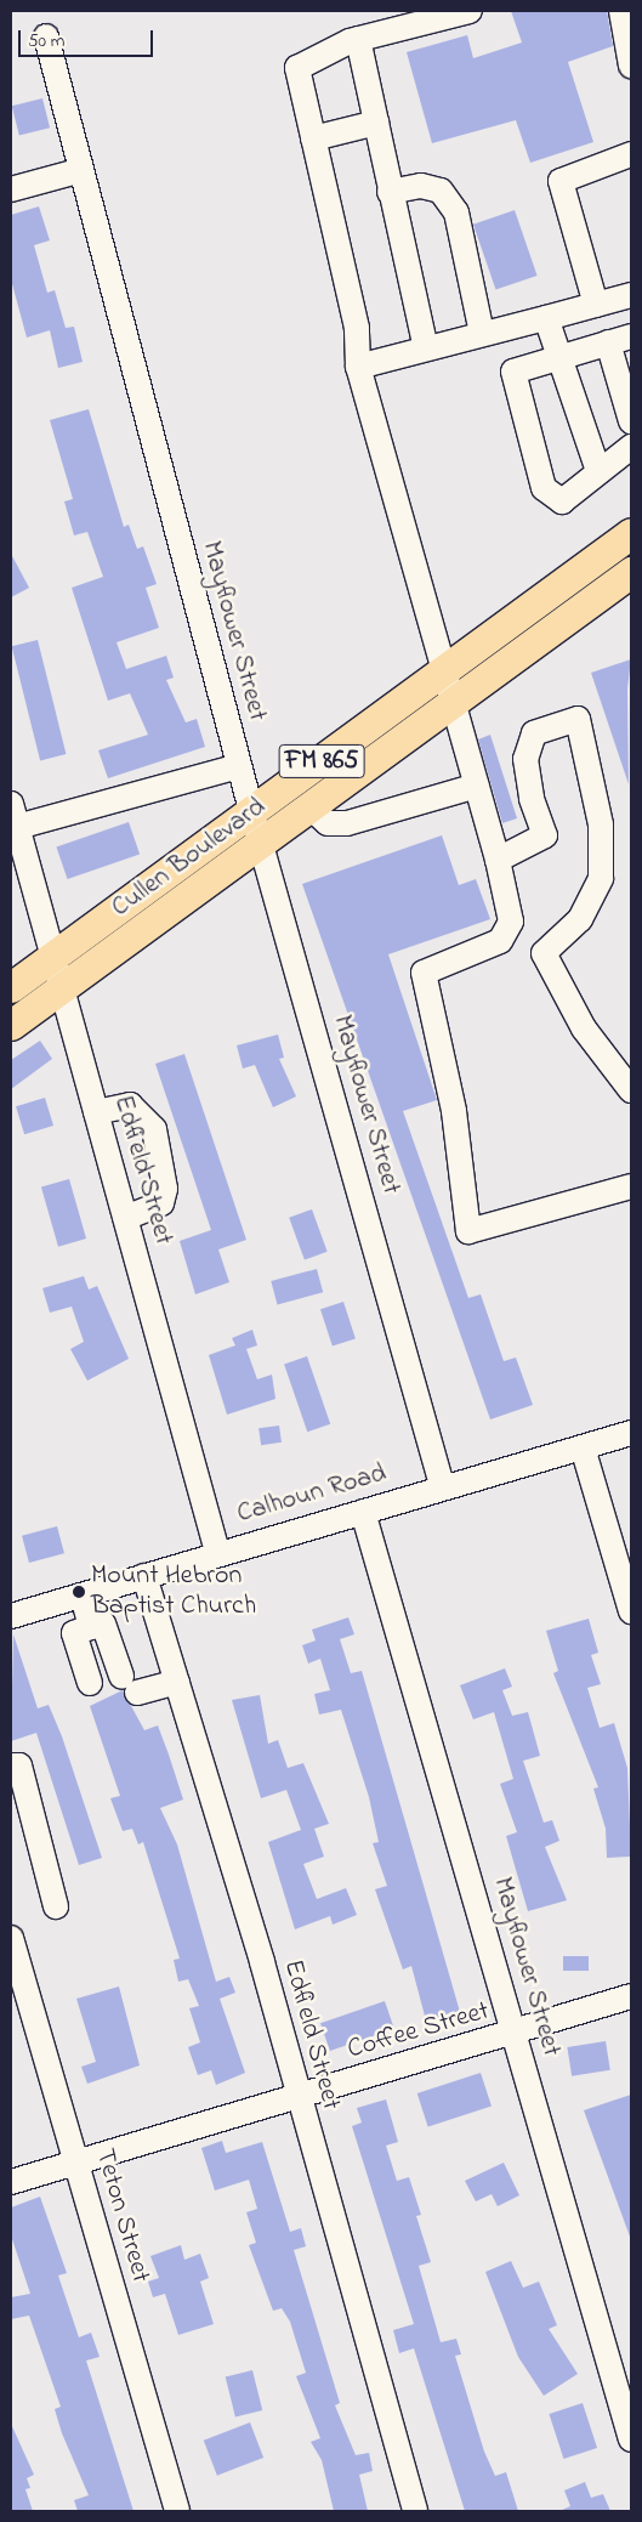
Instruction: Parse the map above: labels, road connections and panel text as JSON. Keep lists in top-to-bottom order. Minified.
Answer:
{"streets":{"main road":["FM 865","Cullen Boulevard"],"street":["Mayflower Street","Edfield Street","Calhoun Road","Coffee Street","Teton Street"]},"crossings":[["Mayflower Street","Cullen Boulevard"],["Mayflower Street","Calhoun Road"],["Mayflower Street","Coffee Street"],["Cullen Boulevard","Edfield Street"],["Edfield Street","Calhoun Road"],["Edfield Street","Coffee Street"],["Coffee Street","Teton Street"]],"places":["Mount Hebron Baptist Church"],"scale_bar":"50 m"}
